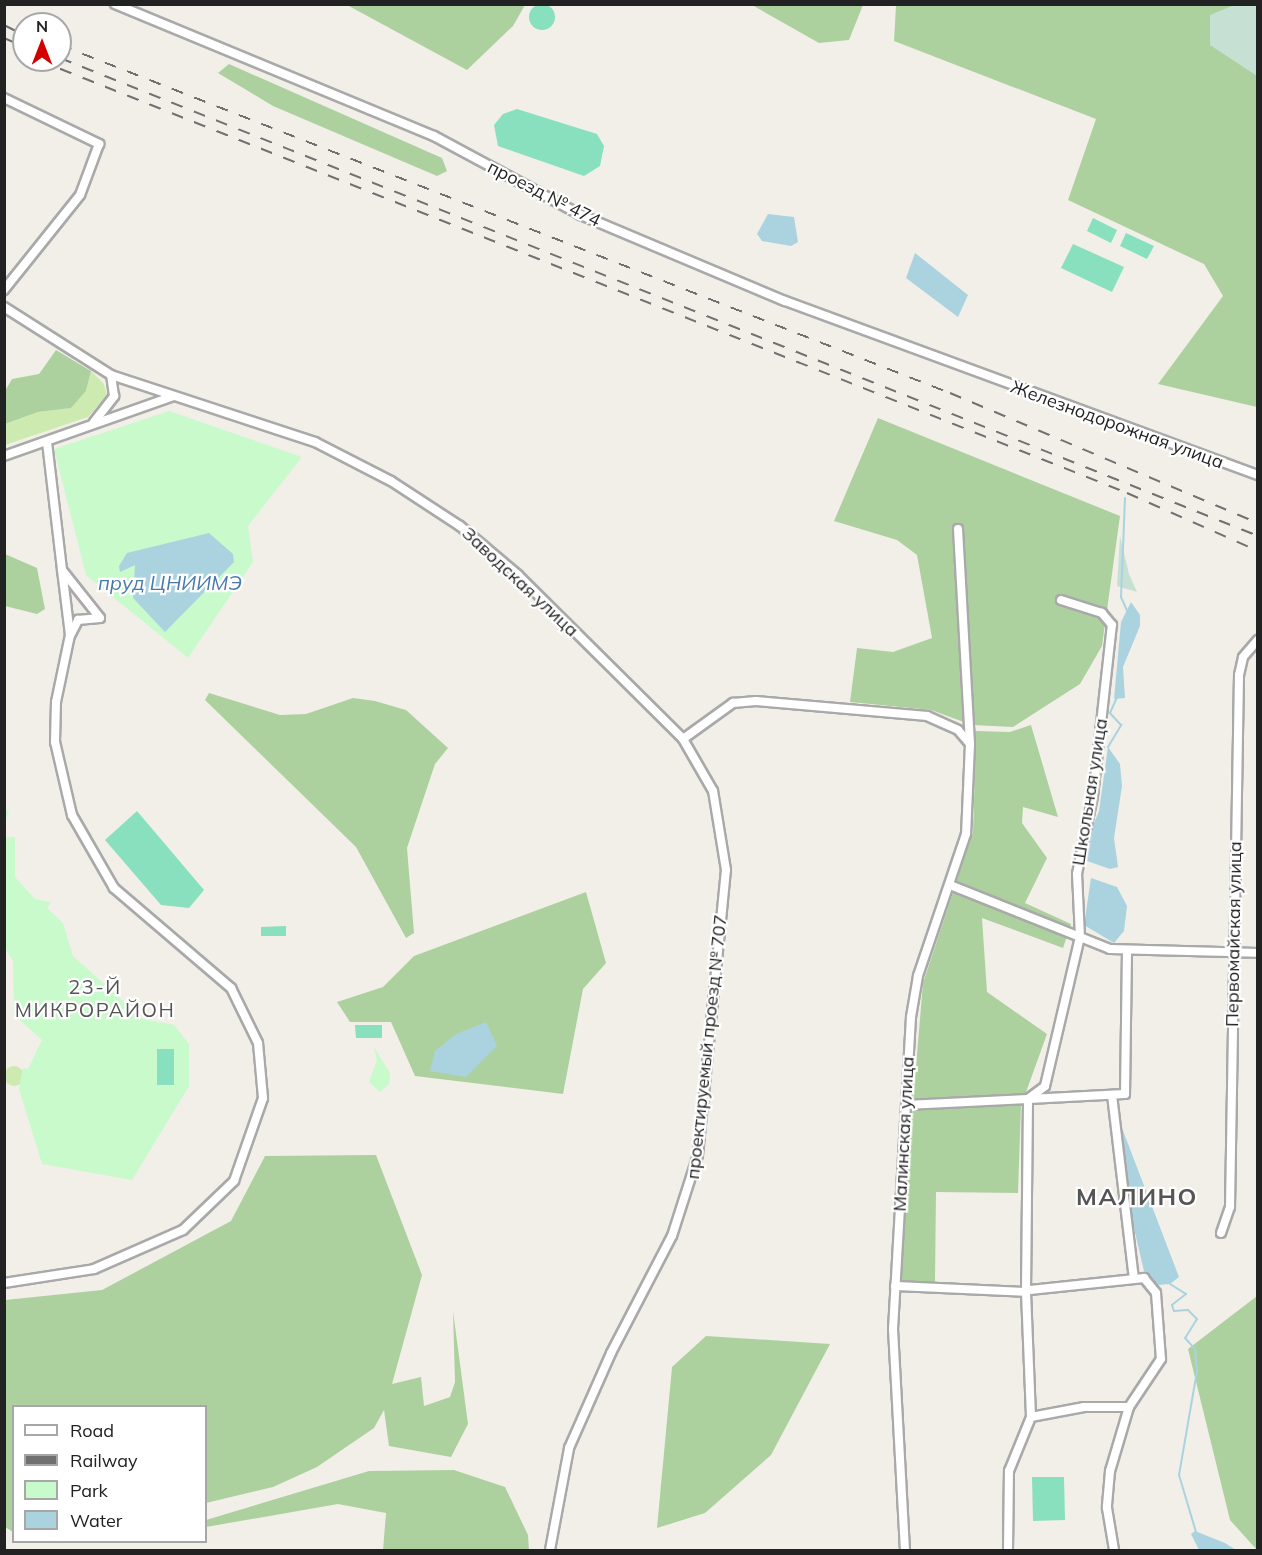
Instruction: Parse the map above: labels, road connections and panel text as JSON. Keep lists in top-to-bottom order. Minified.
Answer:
{"streets":{"street":["проезд № 474","Железнодорожная улица","Заводская улица","Школьная улица","Первомайская улица","проектируемый проезд № 707","Малинская улица"]},"crossings":[["проезд № 474","Железнодорожная улица"],["Заводская улица","проектируемый проезд № 707"]],"districts":["23-Й МИКРОРАЙОН","МАЛИНО"],"water":["пруд ЦНИИМЭ"],"legend":["Road","Railway","Park","Water"],"north":"top"}
